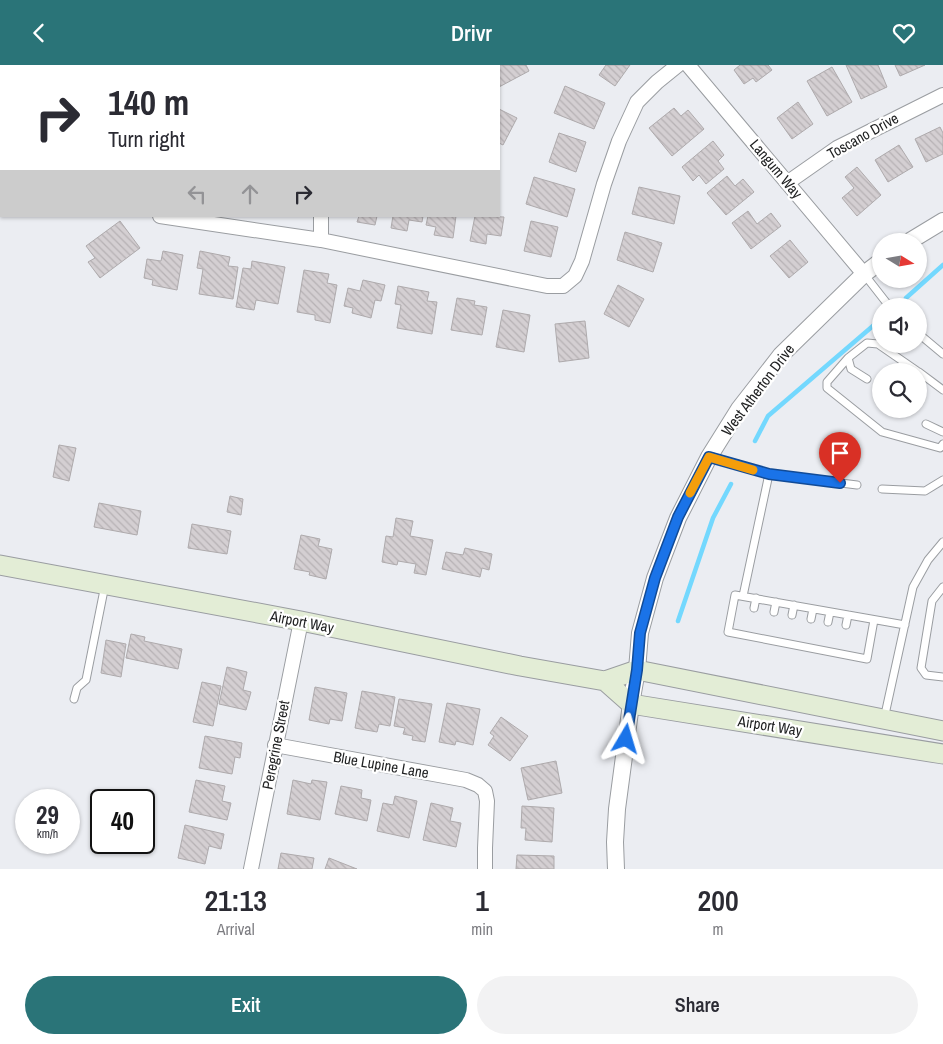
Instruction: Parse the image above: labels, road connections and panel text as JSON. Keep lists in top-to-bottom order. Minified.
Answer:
{"streets":{"main road":["Airport Way"],"street":["Toscano Drive","Langum Way","West Atherton Drive","Peregrine Street","Blue Lupine Lane"]},"crossings":[["Toscano Drive","Langum Way"],["Langum Way","West Atherton Drive"],["West Atherton Drive","Airport Way"],["Airport Way","Peregrine Street"],["Peregrine Street","Blue Lupine Lane"]],"north":"right","page":{"header":"Drivr","turn":["140 m","Turn right"],"speed":"29 km/h","limit":"40","eta":["21:13","Arrival","1","min","200","m"],"buttons":["Exit","Share"]}}
